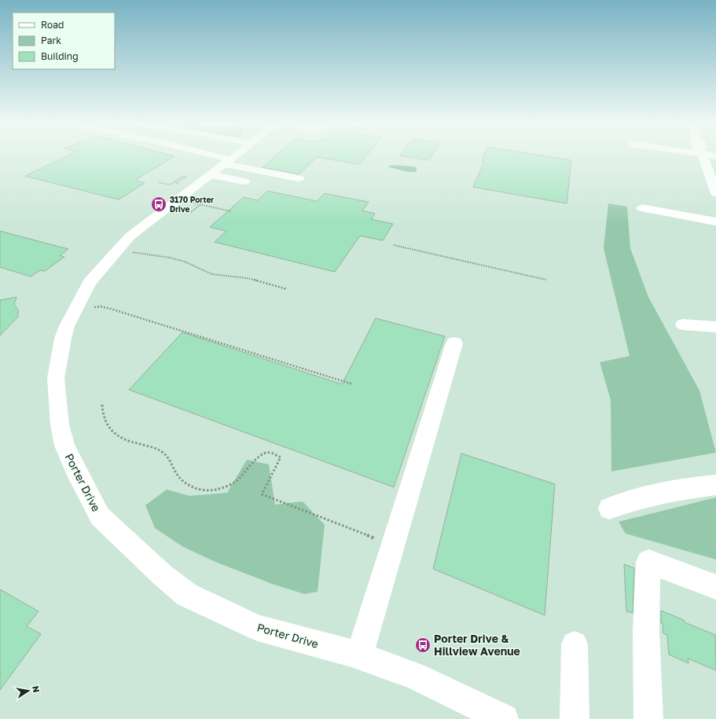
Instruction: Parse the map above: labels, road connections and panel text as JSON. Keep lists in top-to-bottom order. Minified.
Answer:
{"streets":{"street":["Porter Drive"]},"places":{"bus stop":["3170 Porter Drive","Porter Drive & Hillview Avenue"]},"legend":["Road","Park","Building"],"north":"right"}
